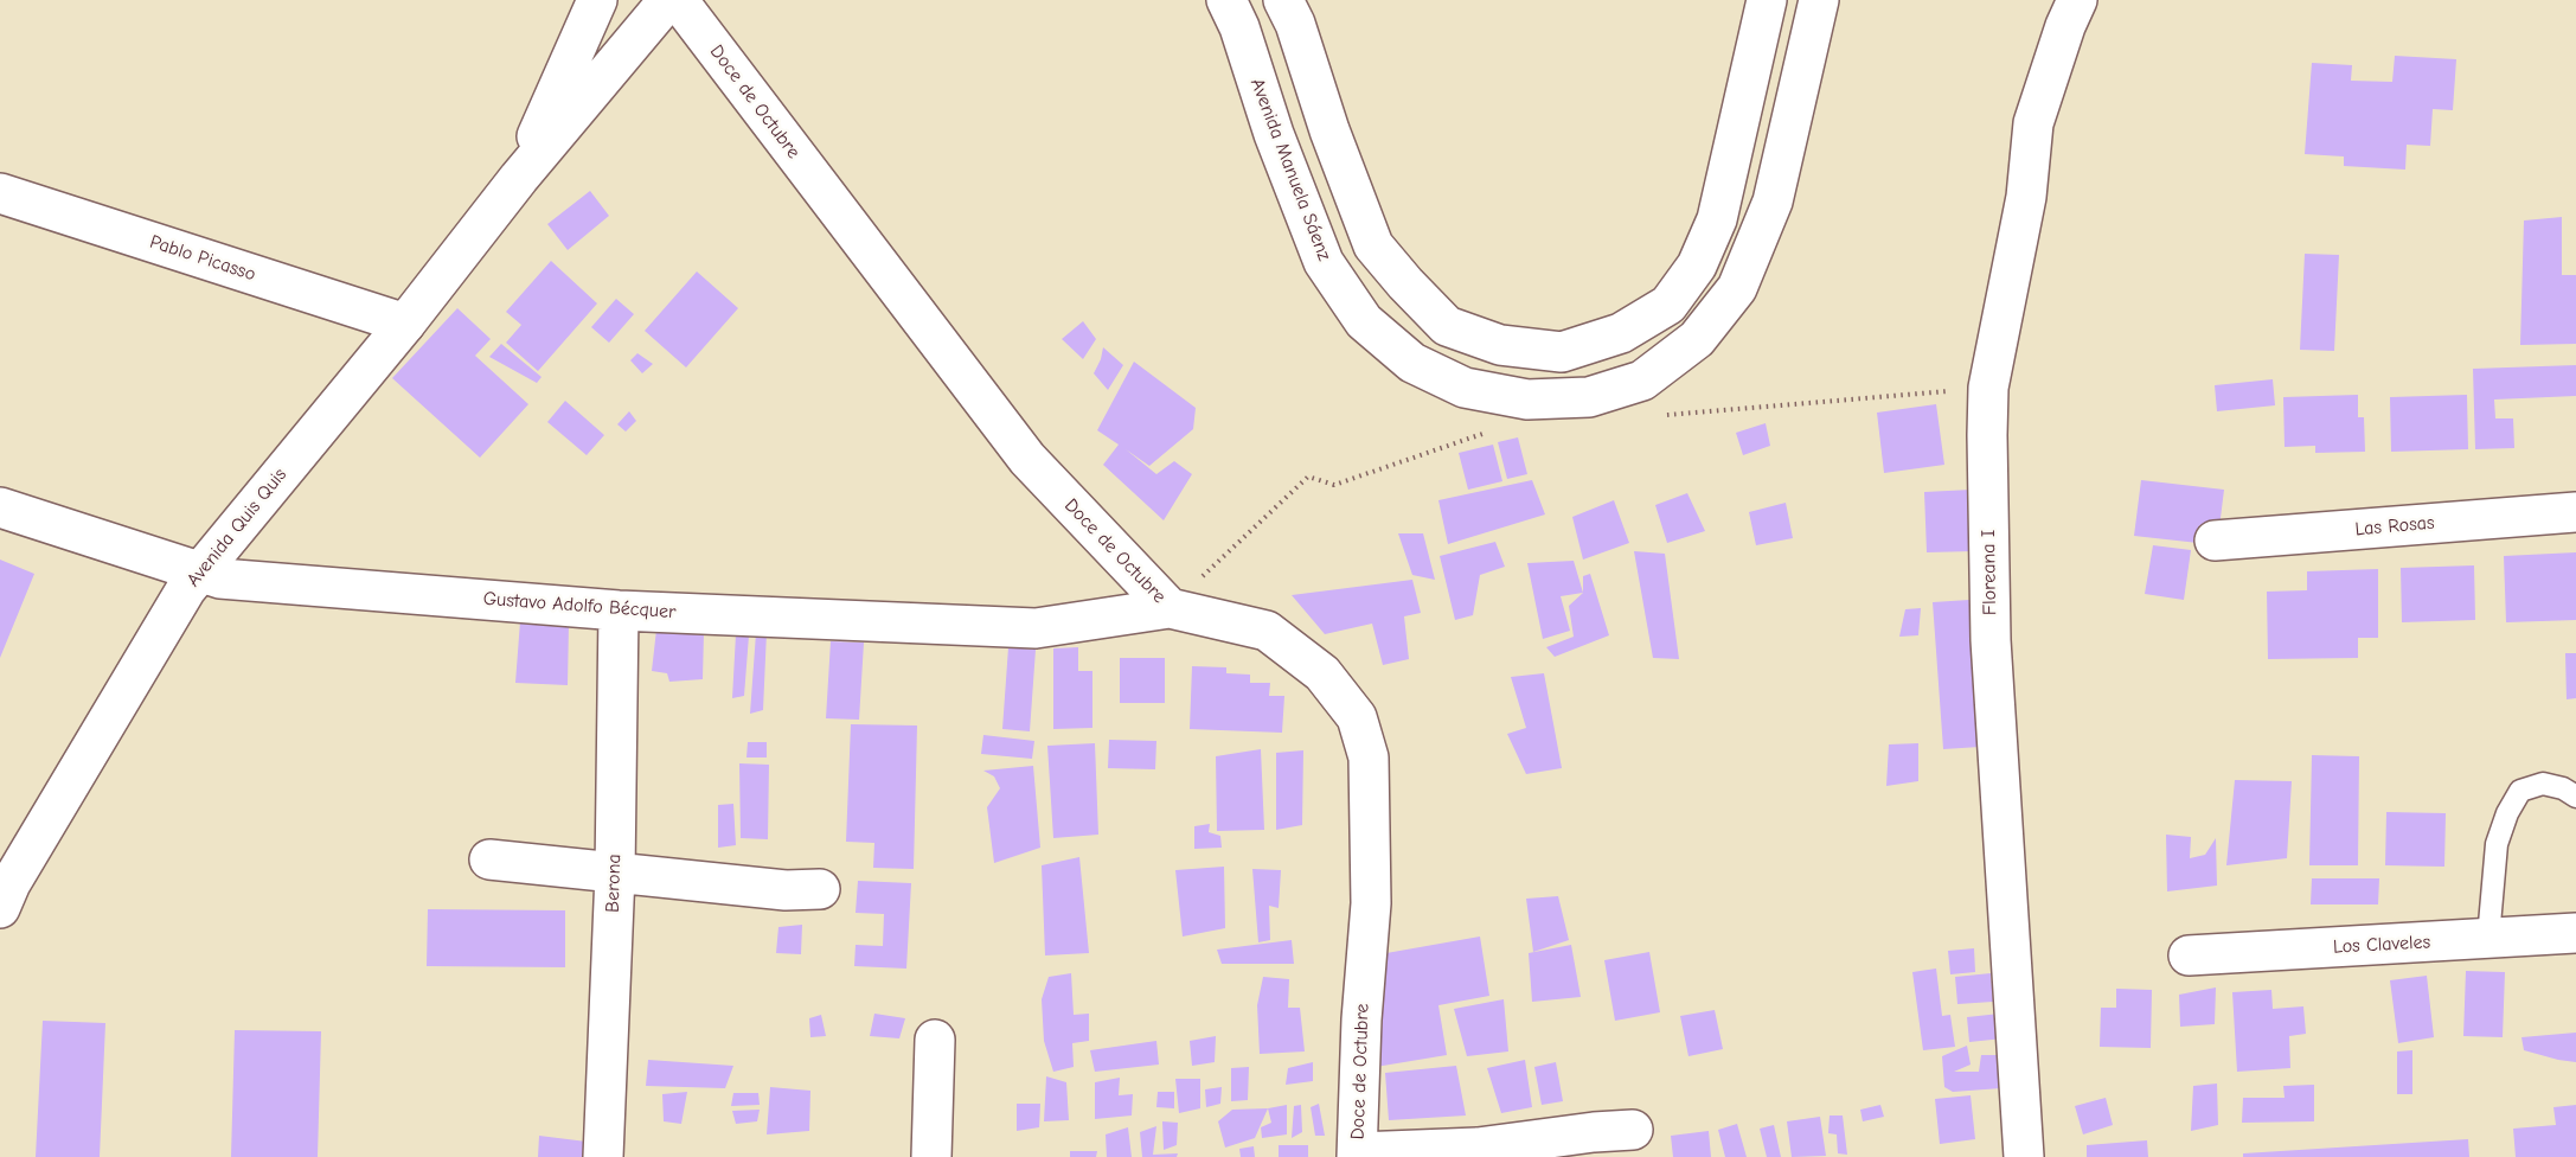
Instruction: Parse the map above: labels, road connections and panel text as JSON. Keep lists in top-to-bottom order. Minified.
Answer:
{"streets":{"street":["Doce de Octubre","Avenida Manuela Sáenz","Pablo Picasso","Las Rosas","Avenida Quis Quis","Floreana I","Gustavo Adolfo Bécquer","Berona","Los Claveles"]},"crossings":[["Doce de Octubre","Gustavo Adolfo Bécquer"],["Pablo Picasso","Avenida Quis Quis"],["Avenida Quis Quis","Gustavo Adolfo Bécquer"],["Gustavo Adolfo Bécquer","Berona"]]}
